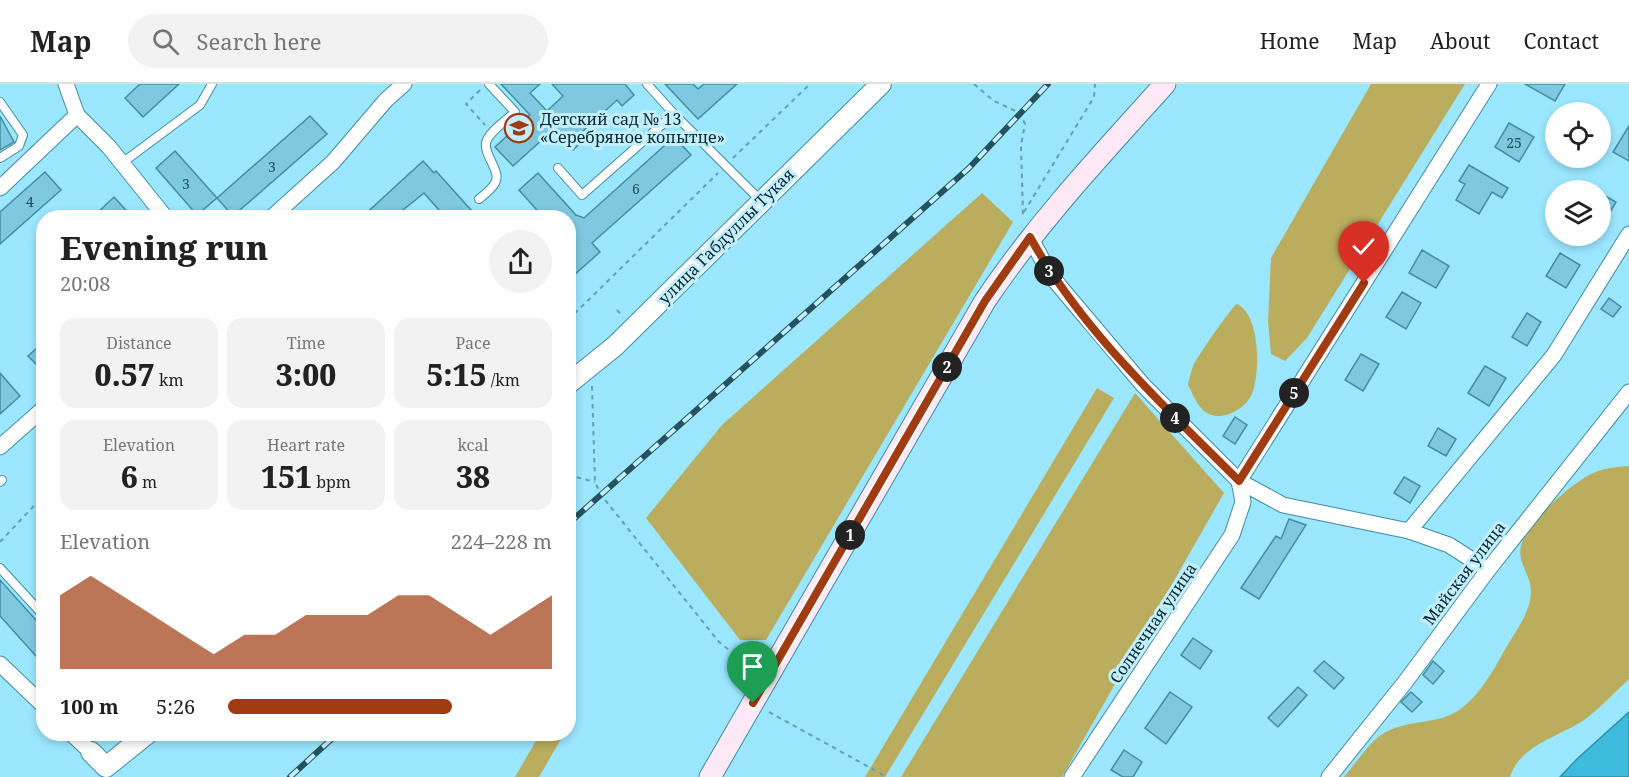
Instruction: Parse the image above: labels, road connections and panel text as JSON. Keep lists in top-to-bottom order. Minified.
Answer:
{"streets":{"street":["улица Габдуллы Тукая","Майская улица","Солнечная улица"]},"places":{"school or university":["Детский сад № 13 «Серебряное копытце»"]},"house_numbers":["25","3","3","6","4"],"page":{"header":"Map","search":"Search here","nav":["Home","Map","About","Contact"],"heading":["Evening run","20:08"],"pins":["3","2","5","4","1"],"stats":[["Distance","0.57 km"],["Time","3:00"],["Pace","5:15 /km"],["Elevation","6 m"],["Heart rate","151 bpm"],["kcal","38"]],"chart":["Elevation","224–228 m"],"list":[{"name":"100 m","note":"5:26"}]}}
